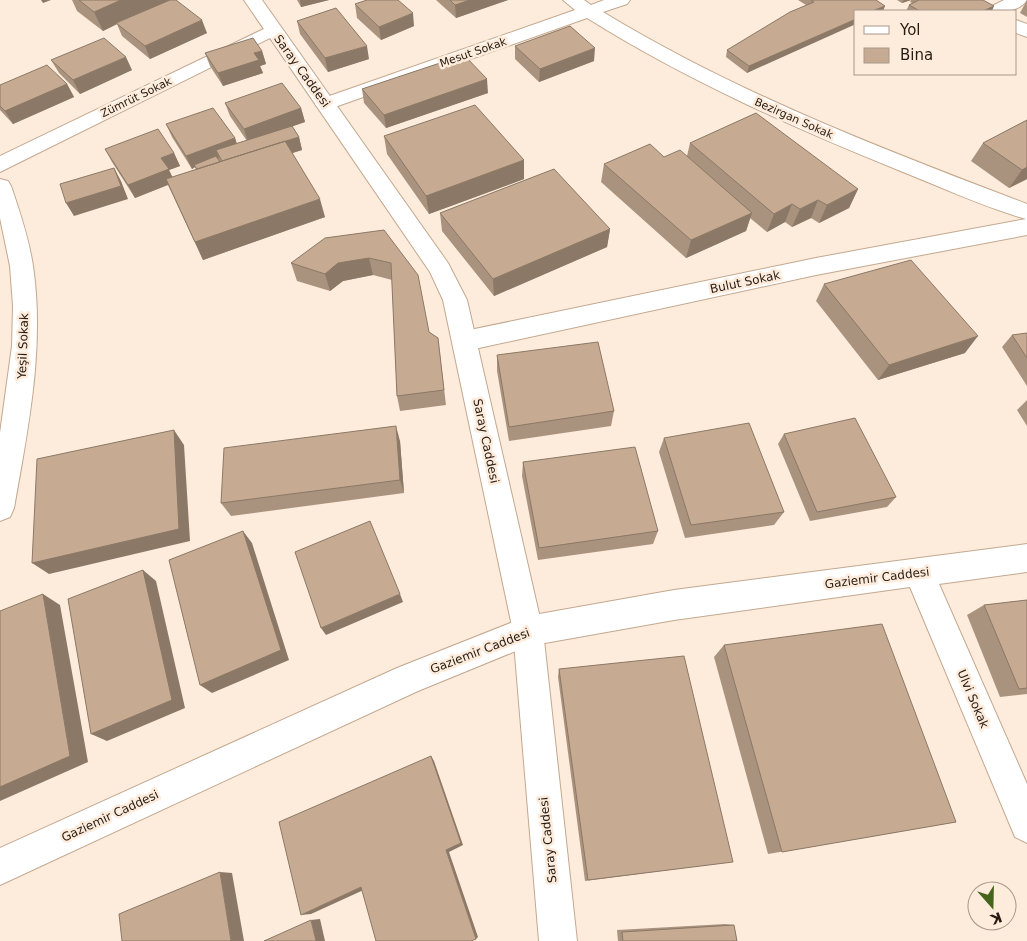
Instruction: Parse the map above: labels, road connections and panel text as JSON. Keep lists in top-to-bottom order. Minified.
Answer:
{"streets":{"street":["Mesut Sokak","Saray Caddesi","Zümrüt Sokak","Bezirgan Sokak","Bulut Sokak","Yeşil Sokak","Gaziemir Caddesi","Ulvi Sokak"]},"crossings":[["Mesut Sokak","Saray Caddesi"],["Mesut Sokak","Bezirgan Sokak"],["Saray Caddesi","Zümrüt Sokak"],["Saray Caddesi","Bulut Sokak"],["Saray Caddesi","Gaziemir Caddesi"],["Gaziemir Caddesi","Ulvi Sokak"]],"legend":["Yol","Bina"],"north":"bottom"}
